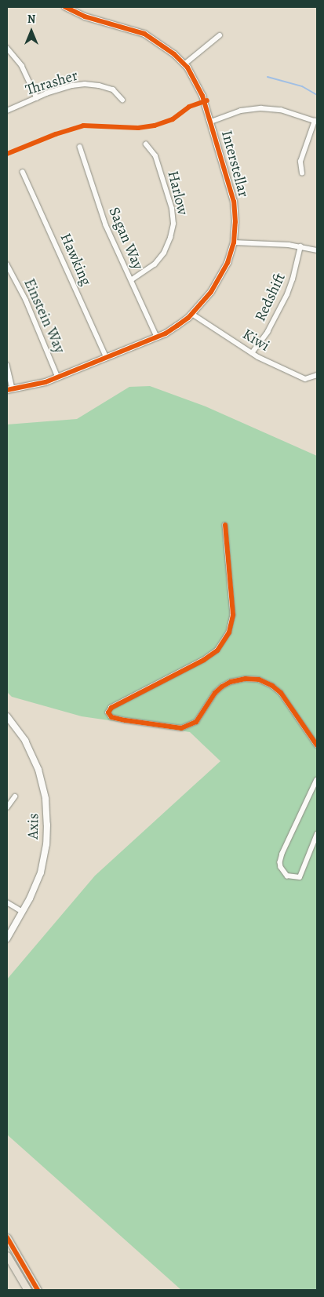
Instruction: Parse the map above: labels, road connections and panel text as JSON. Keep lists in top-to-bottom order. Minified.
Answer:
{"streets":{"street":["Thrasher","Interstellar","Harlow","Sagan Way","Hawking","Redshift","Einstein Way","Kiwi","Axis"]},"crossings":[["Interstellar","Sagan Way"],["Interstellar","Hawking"],["Interstellar","Einstein Way"],["Interstellar","Kiwi"],["Harlow","Sagan Way"],["Redshift","Kiwi"]],"north":"top"}
